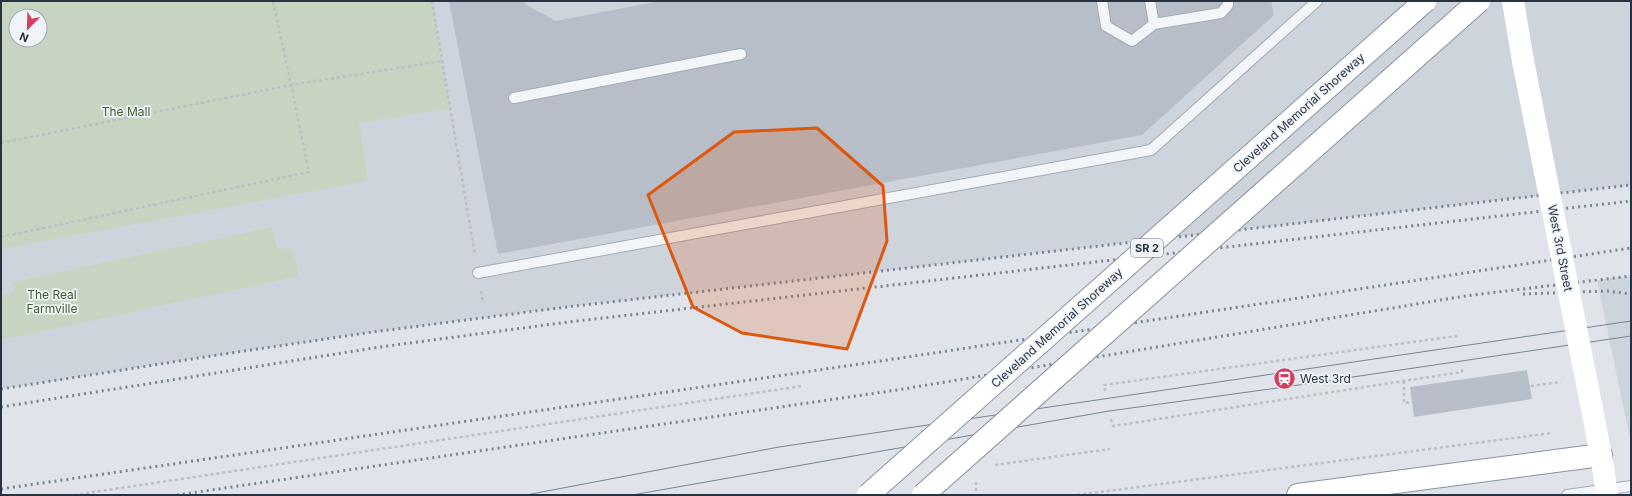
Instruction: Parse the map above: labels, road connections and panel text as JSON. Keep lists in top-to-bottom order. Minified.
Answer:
{"streets":{"main road":["Cleveland Memorial Shoreway","SR 2","West 3rd Street"]},"parks":["The Mall","The Real Farmville"],"places":{"station":["West 3rd"]},"north":"bottom left"}
